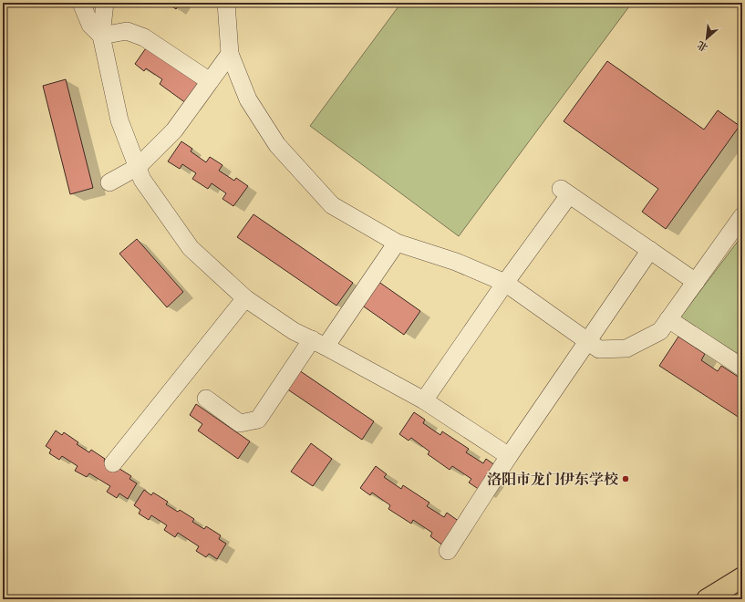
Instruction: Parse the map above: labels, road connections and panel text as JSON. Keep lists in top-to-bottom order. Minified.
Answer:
{"places":["洛阳市龙门伊东学校"],"north":"bottom left"}
